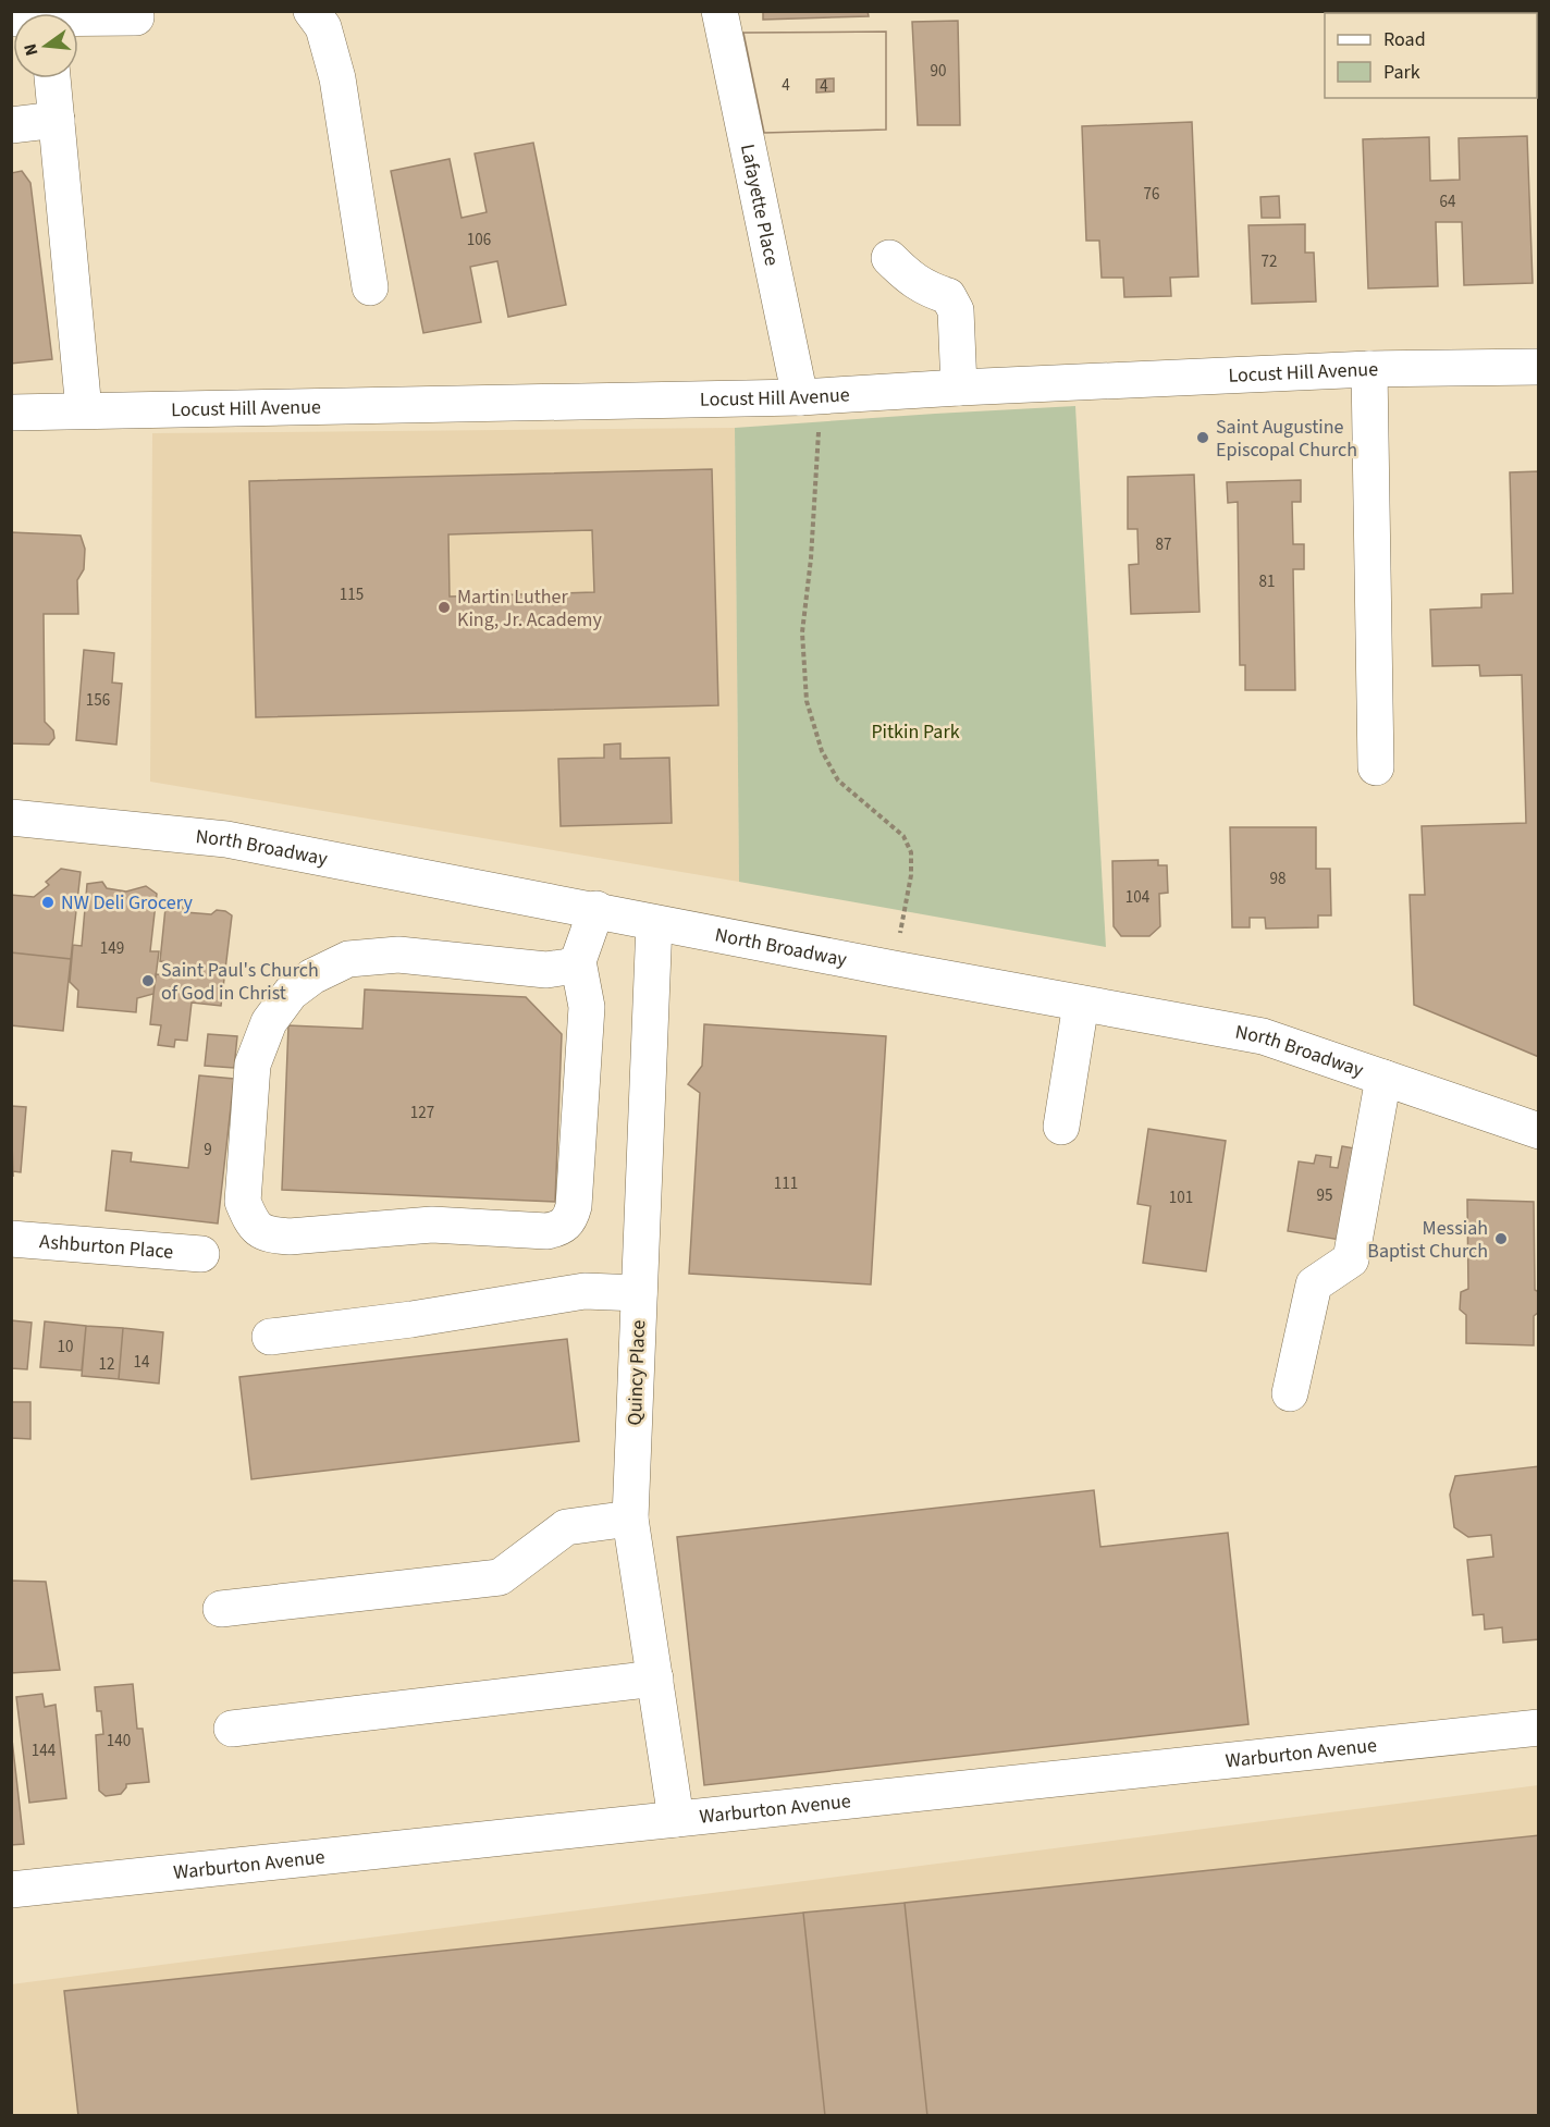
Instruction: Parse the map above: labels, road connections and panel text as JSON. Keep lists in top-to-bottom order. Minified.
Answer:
{"streets":{"street":["Lafayette Place","Locust Hill Avenue","North Broadway","Ashburton Place","Quincy Place","Warburton Avenue"]},"crossings":[["Lafayette Place","Locust Hill Avenue"],["North Broadway","Quincy Place"],["Quincy Place","Warburton Avenue"]],"parks":["Pitkin Park"],"places":["Saint Augustine Episcopal Church","Martin Luther King, Jr. Academy","NW Deli Grocery","Saint Paul's Church of God in Christ","Messiah Baptist Church"],"house_numbers":["90","4","4","76","64","106","72","87","81","115","156","98","104","149","127","9","111","95","101","10","14","12","140","144"],"legend":["Road","Park"],"north":"left"}
